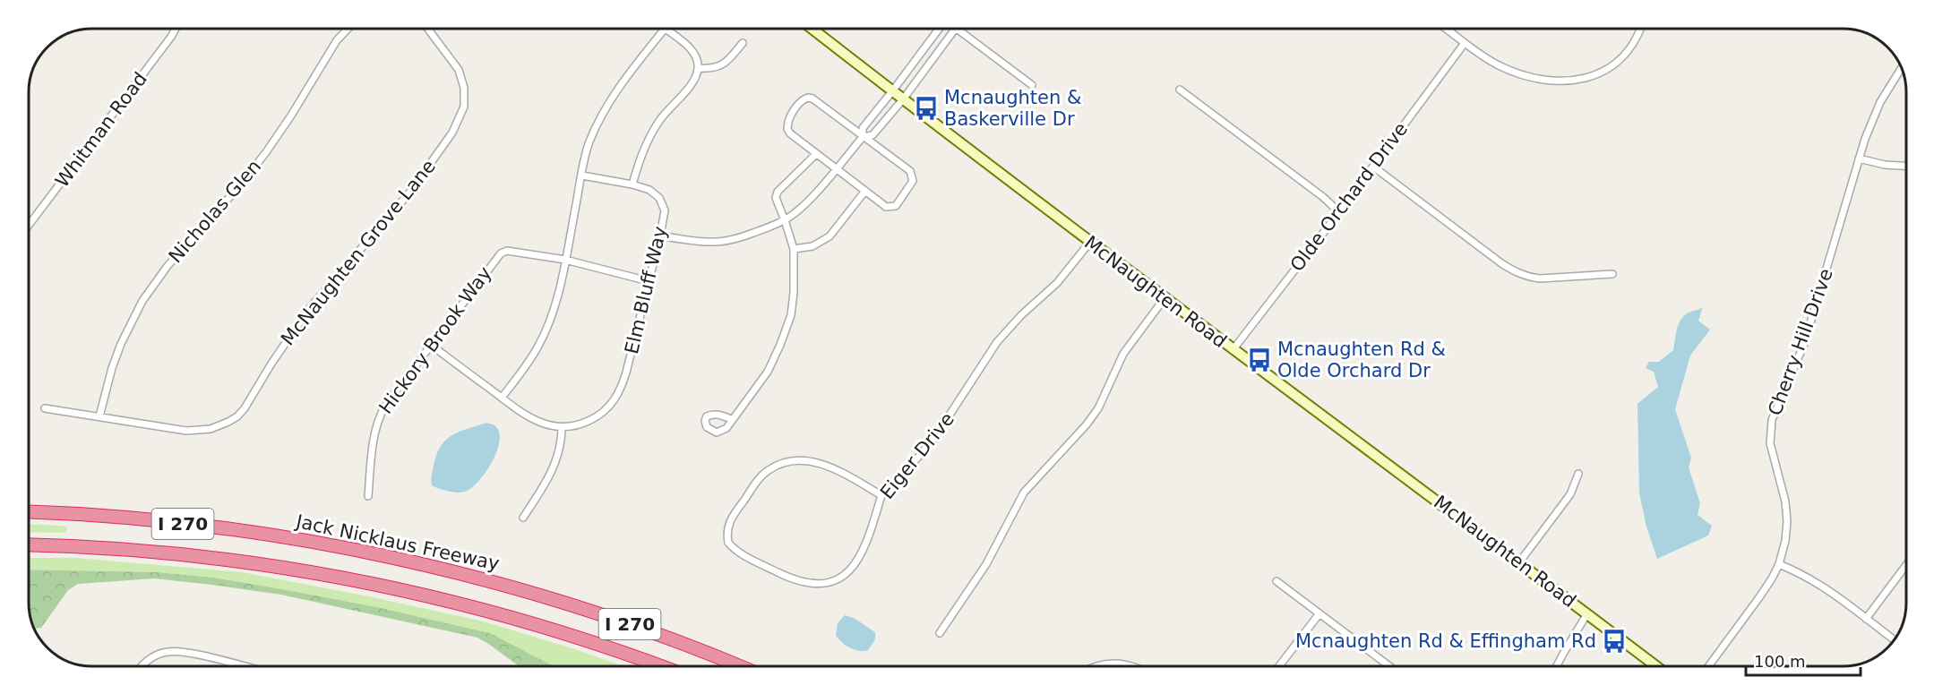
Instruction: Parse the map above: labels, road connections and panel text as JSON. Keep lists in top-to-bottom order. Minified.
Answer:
{"streets":{"highway":["I 270","Jack Nicklaus Freeway"],"street":["Whitman Road","Olde Orchard Drive","Nicholas Glen","McNaughten Grove Lane","Elm Bluff Way","McNaughten Road","Hickory Brook Way","Cherry Hill Drive","Eiger Drive"]},"crossings":[["Olde Orchard Drive","McNaughten Road"],["Nicholas Glen","McNaughten Grove Lane"],["McNaughten Road","Eiger Drive"]],"places":{"bus stop":["Mcnaughten & Baskerville Dr","Mcnaughten Rd & Olde Orchard Dr","Mcnaughten Rd & Effingham Rd"]},"scale_bar":"100 m"}
